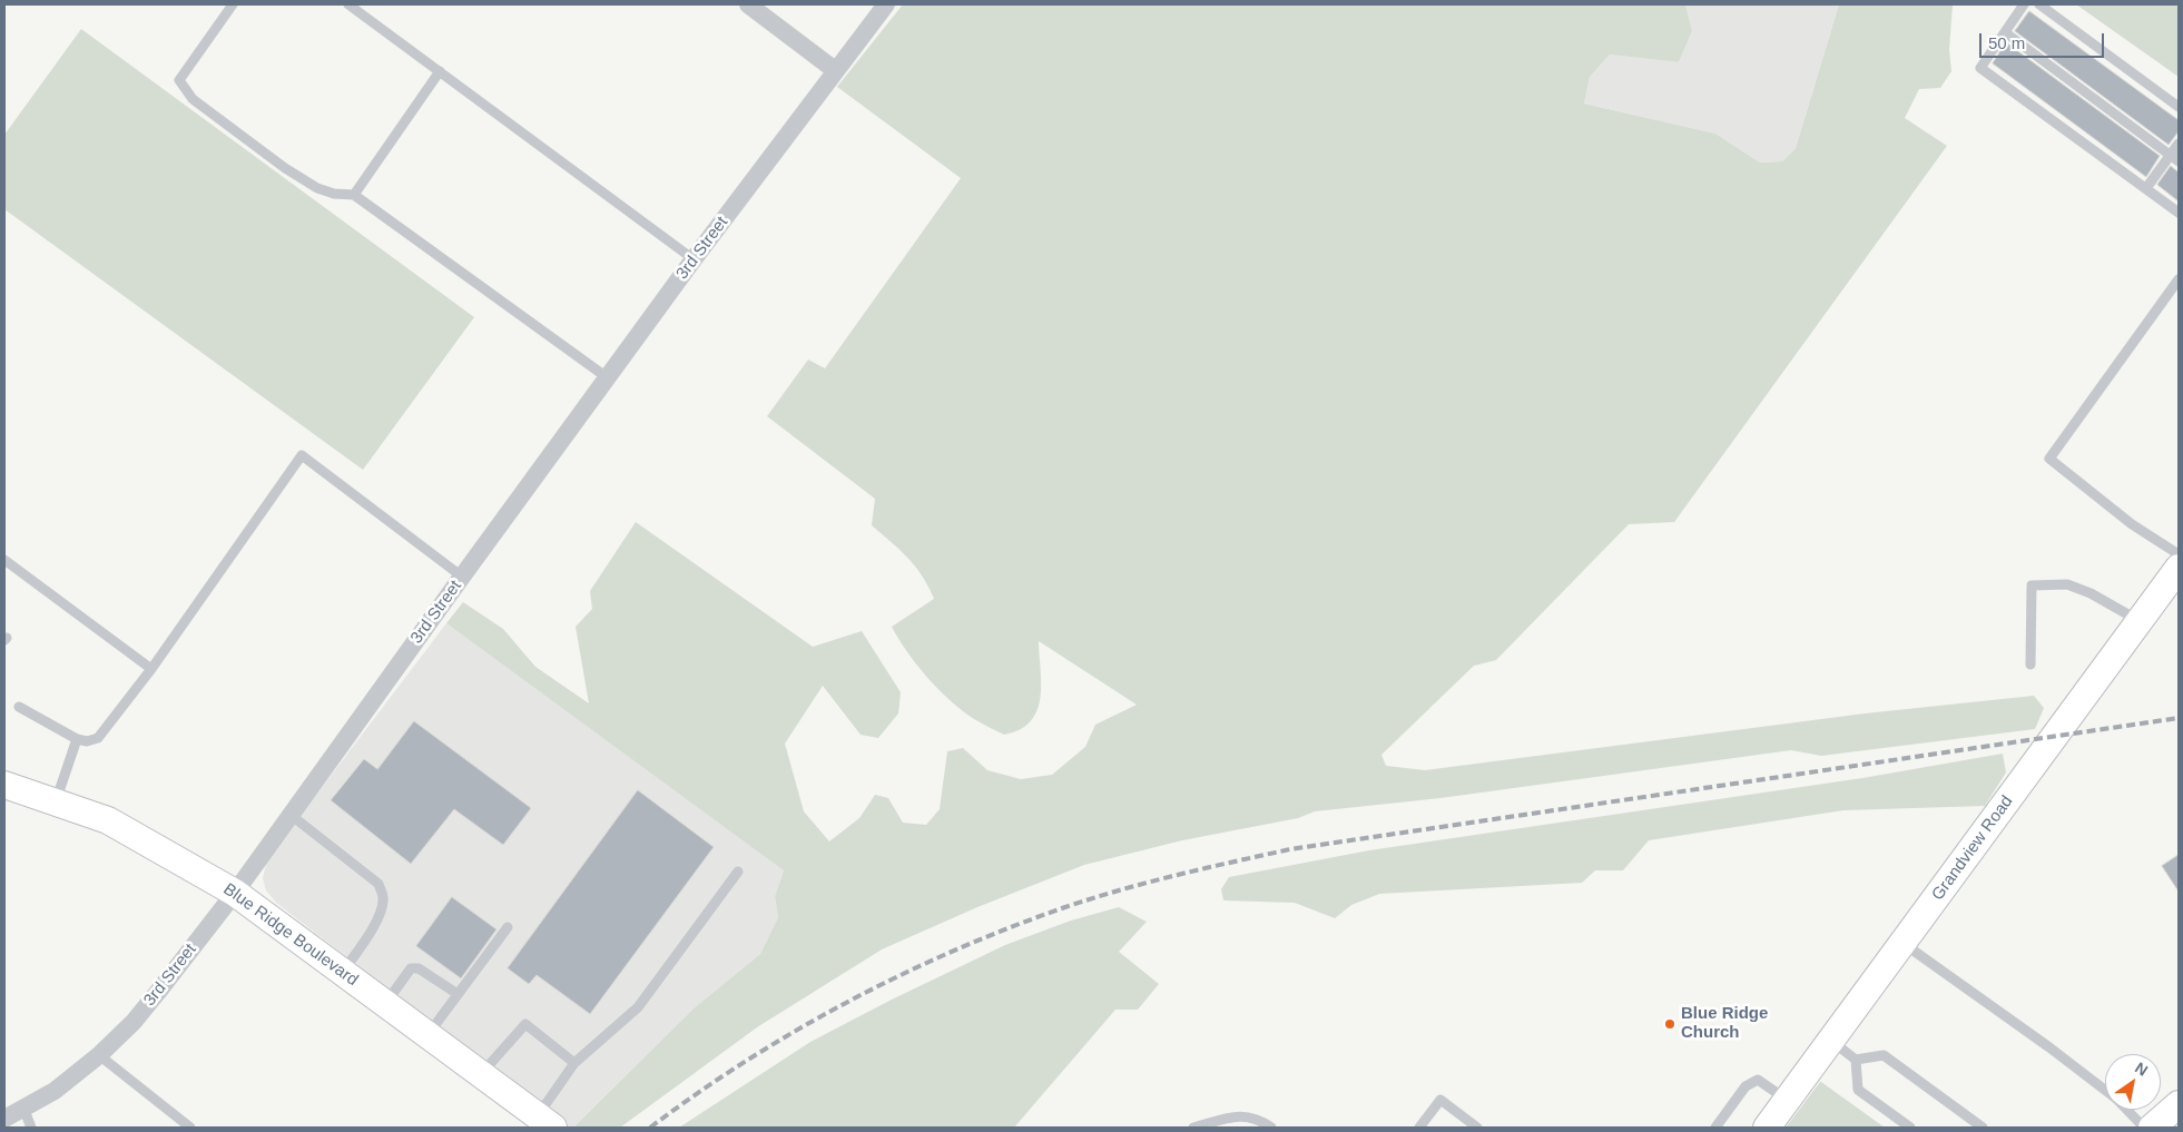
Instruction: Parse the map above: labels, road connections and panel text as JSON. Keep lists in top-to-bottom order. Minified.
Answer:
{"streets":{"street":["3rd Street","Grandview Road","Blue Ridge Boulevard"]},"crossings":[["3rd Street","Blue Ridge Boulevard"]],"places":["Blue Ridge Church"],"scale_bar":"50 m","north":"top right"}
